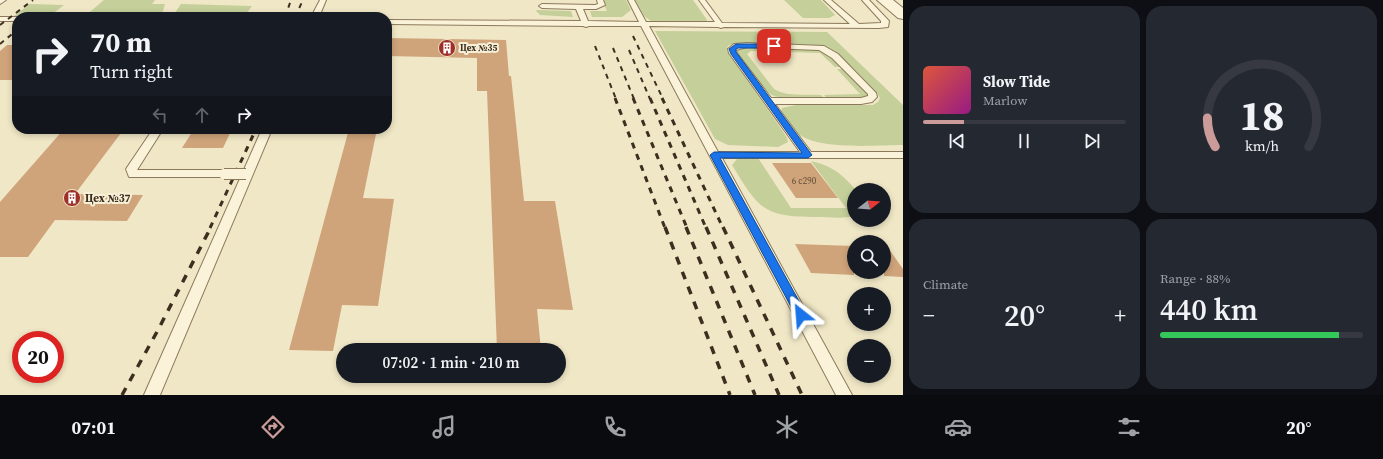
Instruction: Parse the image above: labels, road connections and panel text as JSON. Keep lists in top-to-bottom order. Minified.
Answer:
{"places":{"building":["Цех №35","Цех №37"]},"house_numbers":["6 с290"],"north":"right","page":{"turn":["70 m","Turn right"],"song":["Slow Tide","Marlow"],"map_buttons":["+","−"],"tile":["Climate",["Range · 88%","440 km"]],"heat":["−","20°","+"],"limit":"20","trip":"07:02 · 1 min · 210 m","tabs":["07:01","20°"],"gauge":["18","km/h"]}}
